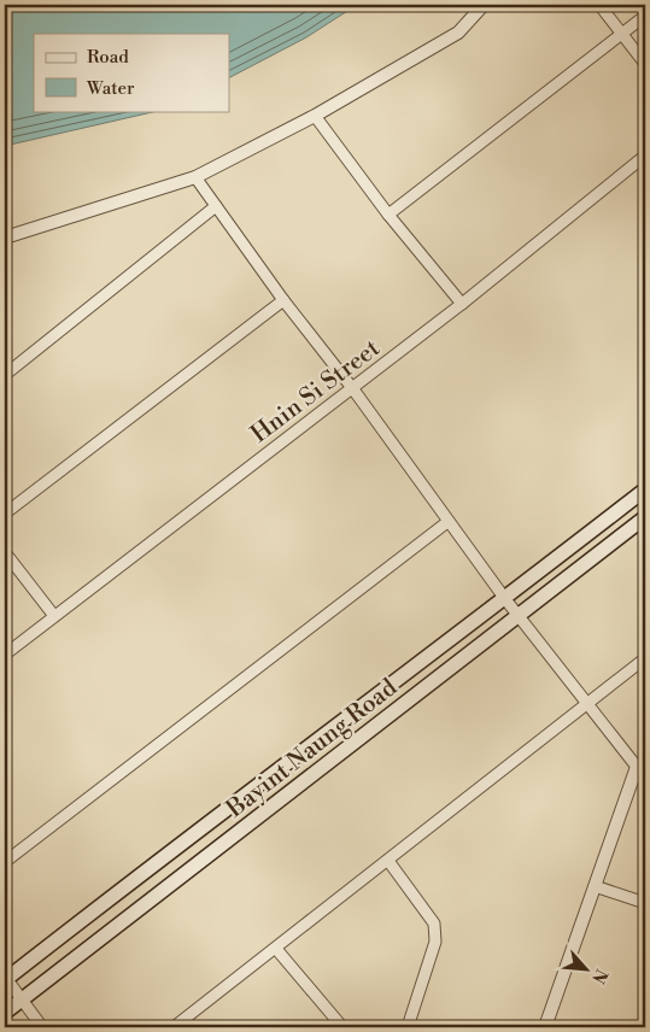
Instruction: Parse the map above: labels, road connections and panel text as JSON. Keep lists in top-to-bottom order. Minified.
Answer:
{"streets":{"main road":["Bayint Naung Road"],"street":["Hnin Si Street"]},"legend":["Road","Water"],"north":"bottom right"}
